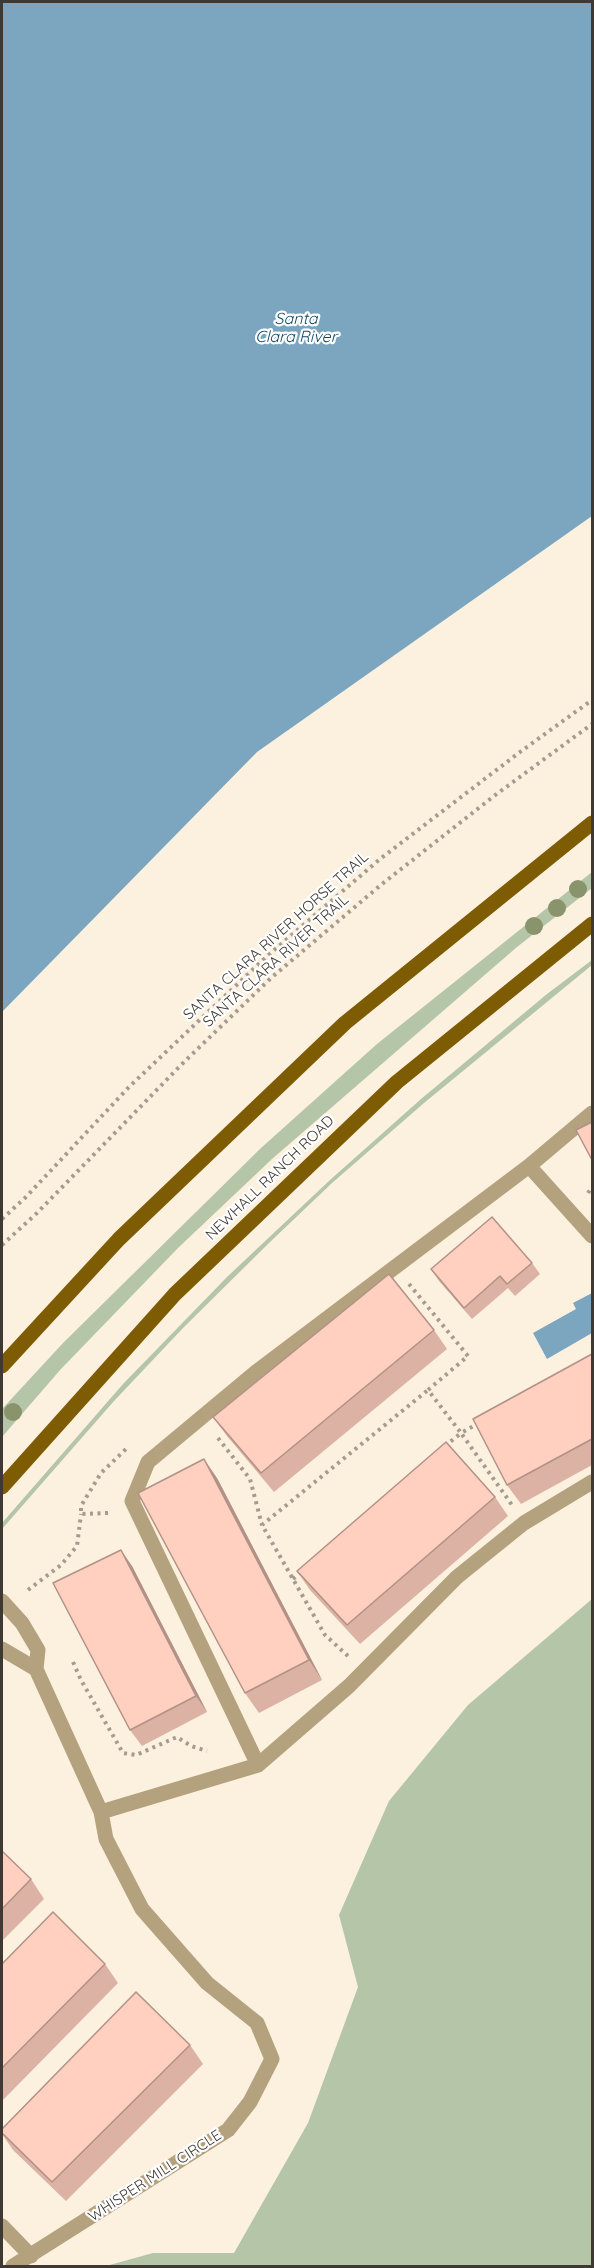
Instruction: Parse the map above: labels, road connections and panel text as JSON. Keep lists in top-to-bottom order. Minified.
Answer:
{"streets":{"main road":["NEWHALL RANCH ROAD"],"street":["WHISPER MILL CIRCLE"],"path":["SANTA CLARA RIVER HORSE TRAIL","SANTA CLARA RIVER TRAIL"]},"water":["Santa Clara River"]}
